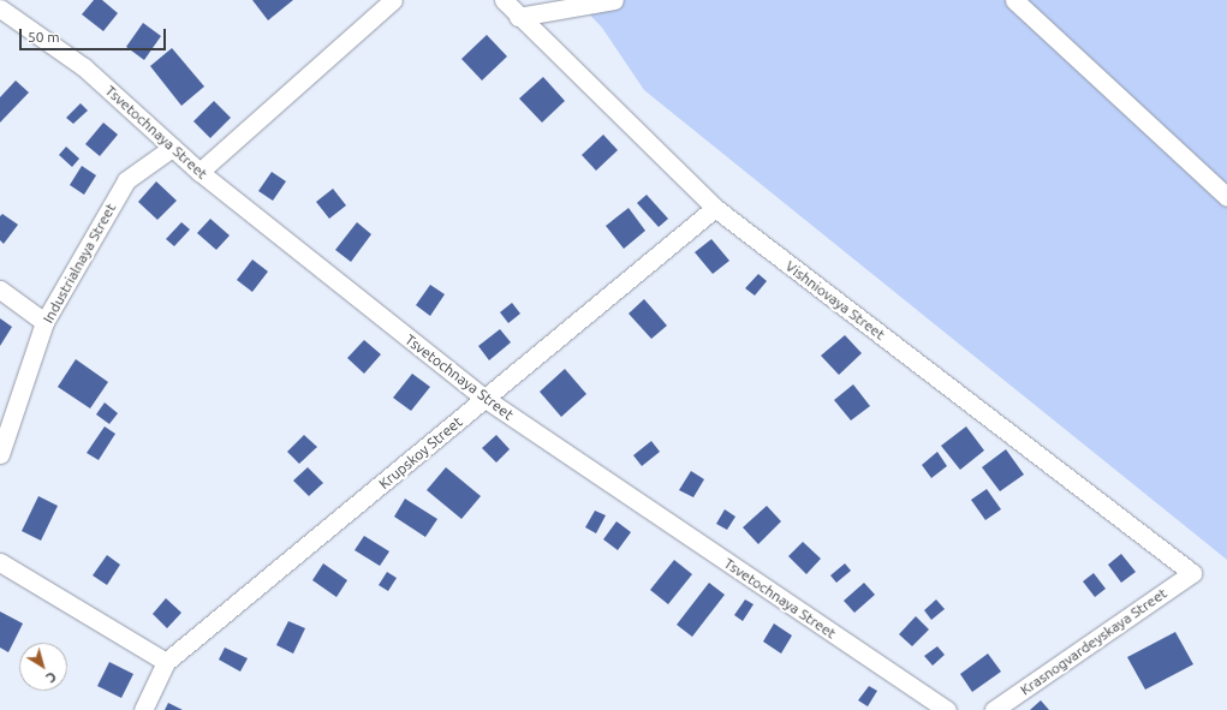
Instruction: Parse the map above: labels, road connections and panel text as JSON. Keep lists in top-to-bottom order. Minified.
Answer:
{"streets":{"street":["Tsvetochnaya Street","Industrialnaya Street","Vishniovaya Street","Krupskoy Street","Krasnogvardeyskaya Street"]},"crossings":[["Tsvetochnaya Street","Industrialnaya Street"],["Tsvetochnaya Street","Krupskoy Street"],["Vishniovaya Street","Krupskoy Street"],["Vishniovaya Street","Krasnogvardeyskaya Street"]],"scale_bar":"50 m","north":"bottom right"}
